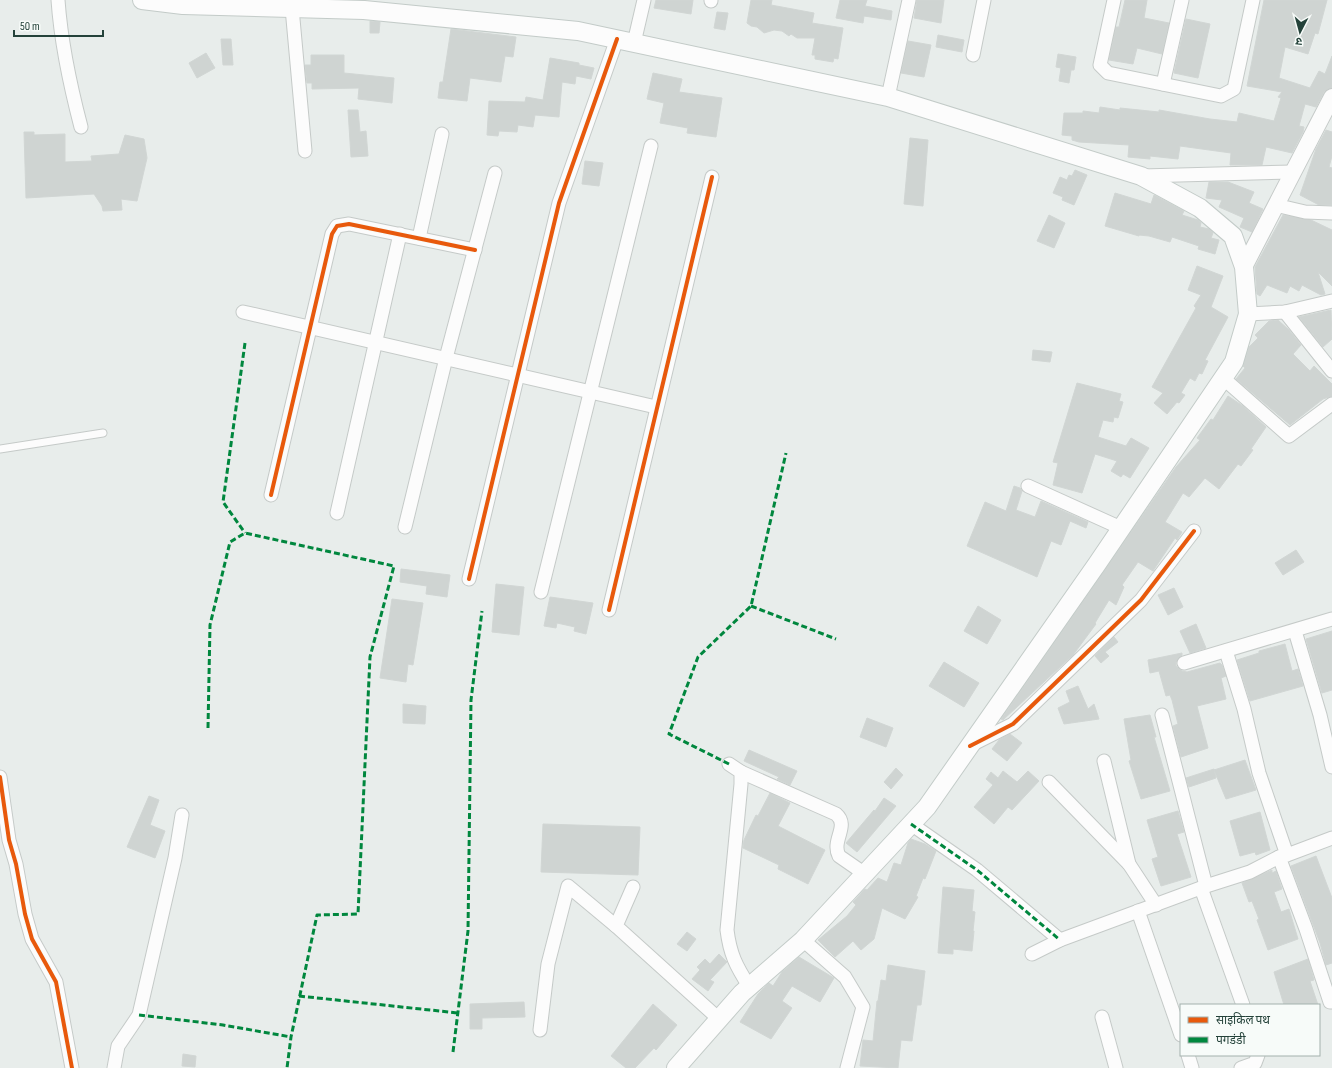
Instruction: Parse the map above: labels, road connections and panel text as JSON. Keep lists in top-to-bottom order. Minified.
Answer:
{"legend":["साइकिल पथ","पगडंडी"],"scale_bar":"50 m","north":"bottom"}
